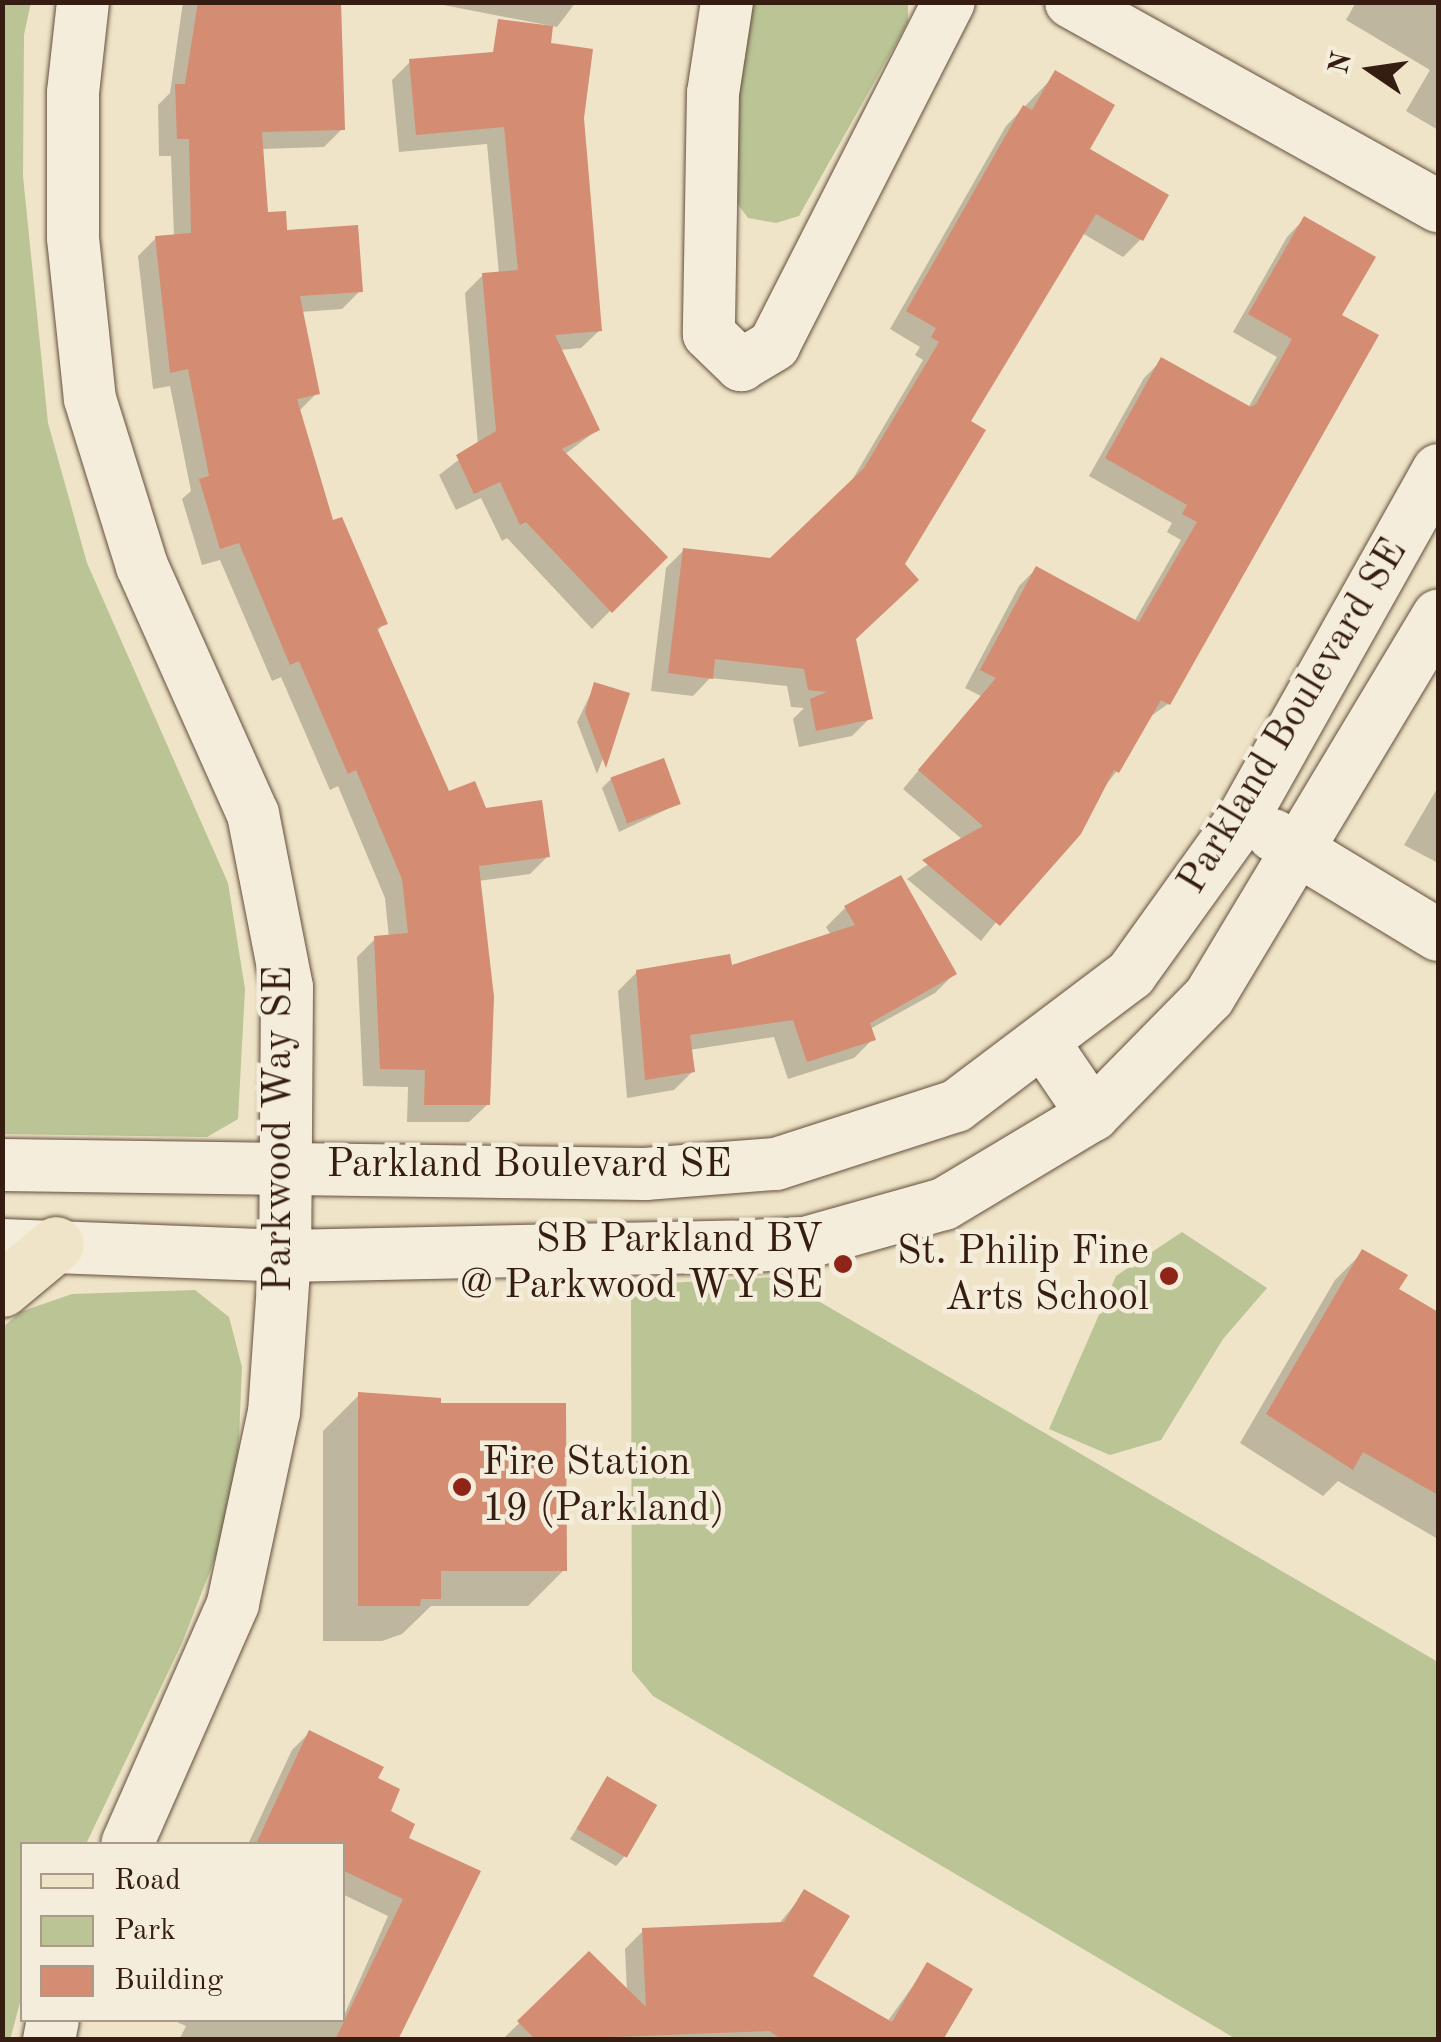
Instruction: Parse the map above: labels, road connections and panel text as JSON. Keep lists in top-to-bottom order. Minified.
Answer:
{"streets":{"street":["Parkland Boulevard SE","Parkwood Way SE"]},"crossings":[["Parkland Boulevard SE","Parkwood Way SE"]],"places":["SB Parkland BV @ Parkwood WY SE","St. Philip Fine Arts School","Fire Station 19 (Parkland)"],"legend":["Road","Park","Building"],"north":"left"}
